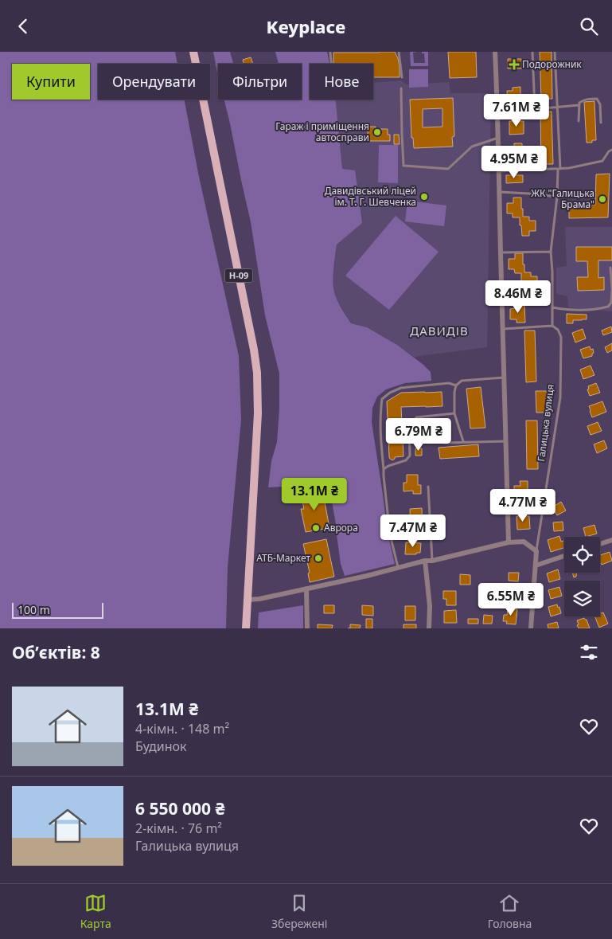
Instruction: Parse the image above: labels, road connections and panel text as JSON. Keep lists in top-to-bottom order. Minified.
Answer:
{"streets":{"main road":["Н-09"],"street":["Галицька вулиця"]},"districts":["ДАВИДІВ"],"places":{"health":["Подорожник"],"other":["Гараж і приміщення автосправи","Давидівський ліцей ім. Т. Г. Шевченка","ЖК \"Галицька Брама\"","Аврора","АТБ-Маркет"]},"scale_bar":"100 m","page":{"header":"Keyplace","chip":["Купити","Орендувати","Фільтри","Нове"],"price":["7.61M ₴","4.95M ₴","8.46M ₴","6.79M ₴","13.1M ₴","4.77M ₴","7.47M ₴","6.55M ₴"],"scale":"100 m","heading":"Об’єктів: 8","list":[{"name":"13.1M ₴","note":"4-кімн. · 148 m² · Будинок"},{"name":"6 550 000 ₴","note":"2-кімн. · 76 m² · Галицька вулиця"}],"tabs":["Карта","Збережені","Головна"]}}
